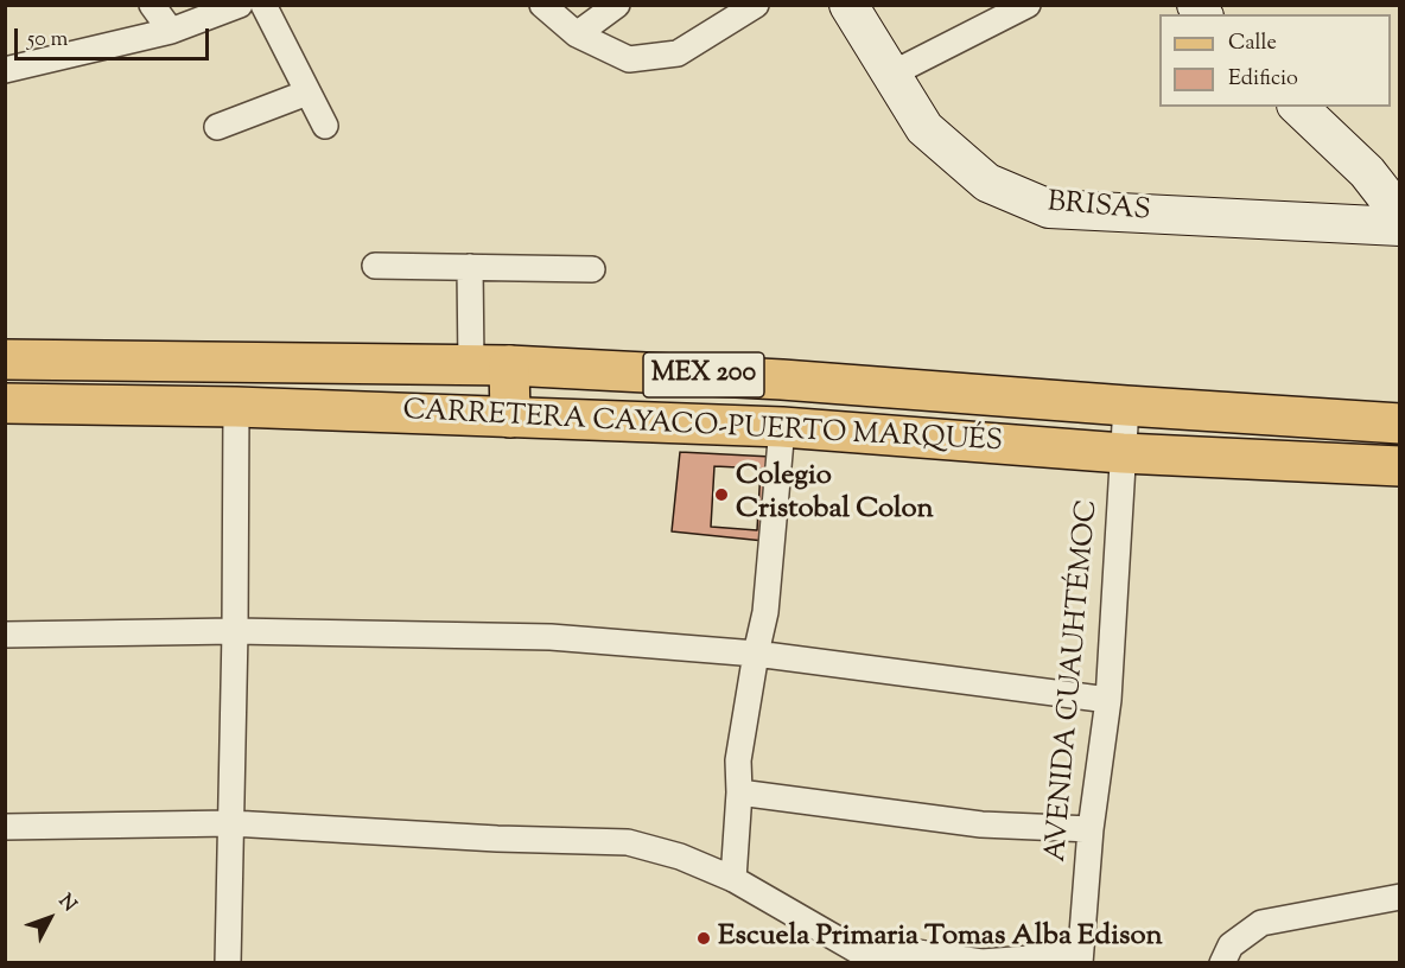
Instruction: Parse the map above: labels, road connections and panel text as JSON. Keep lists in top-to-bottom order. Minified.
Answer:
{"streets":{"main road":["MEX 200","CARRETERA CAYACO-PUERTO MARQUÉS"],"street":["BRISAS","AVENIDA CUAUHTÉMOC"]},"crossings":[["CARRETERA CAYACO-PUERTO MARQUÉS","AVENIDA CUAUHTÉMOC"]],"places":["Colegio Cristobal Colon","Escuela Primaria Tomas Alba Edison"],"legend":["Calle","Edificio"],"scale_bar":"50 m","north":"top right"}
